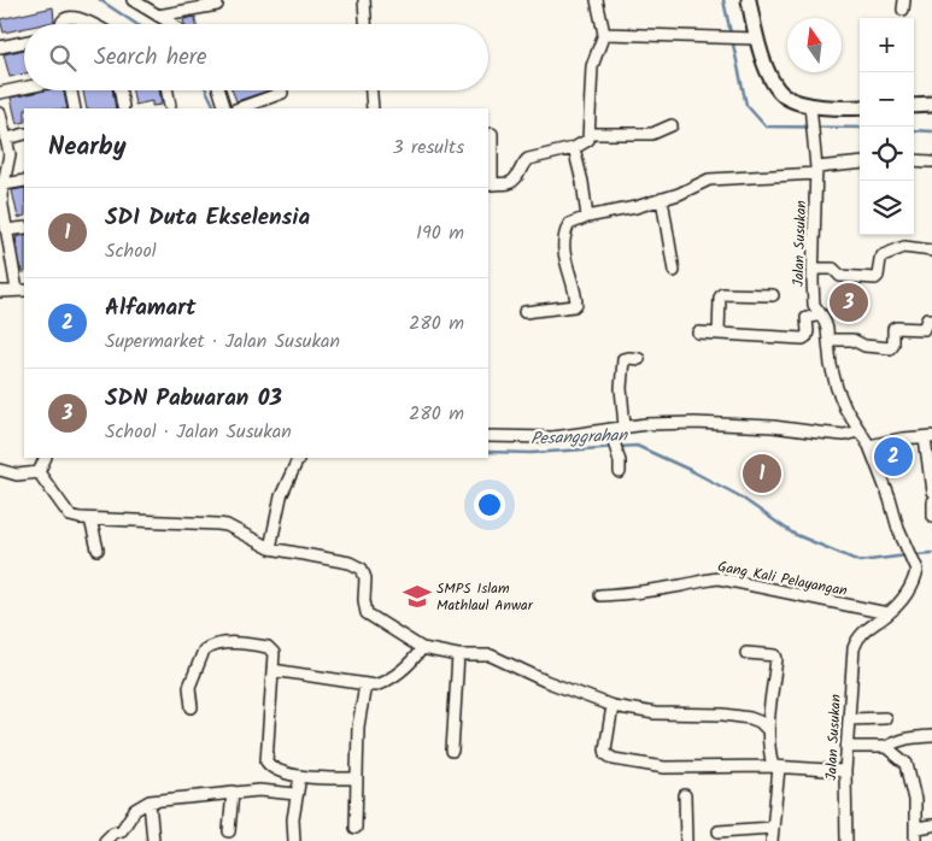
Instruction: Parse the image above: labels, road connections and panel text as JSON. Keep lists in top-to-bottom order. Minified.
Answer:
{"streets":{"street":["Jalan Susukan","Gang Kali Pelayangan"]},"crossings":[["Jalan Susukan","Gang Kali Pelayangan"]],"water":["Pesanggrahan"],"places":{"school or university":["SMPS Islam Mathlaul Anwar"]},"north":"top","page":{"map_buttons":["+","−"],"search":"Search here","heading":["Nearby","3 results"],"list":[{"mark":"1","name":"SDI Duta Ekselensia","note":"School","value":"190 m"},{"mark":"2","name":"Alfamart","note":"Supermarket · Jalan Susukan","value":"280 m"},{"mark":"3","name":"SDN Pabuaran 03","note":"School · Jalan Susukan","value":"280 m"}],"pins":["3","2","1"]}}
